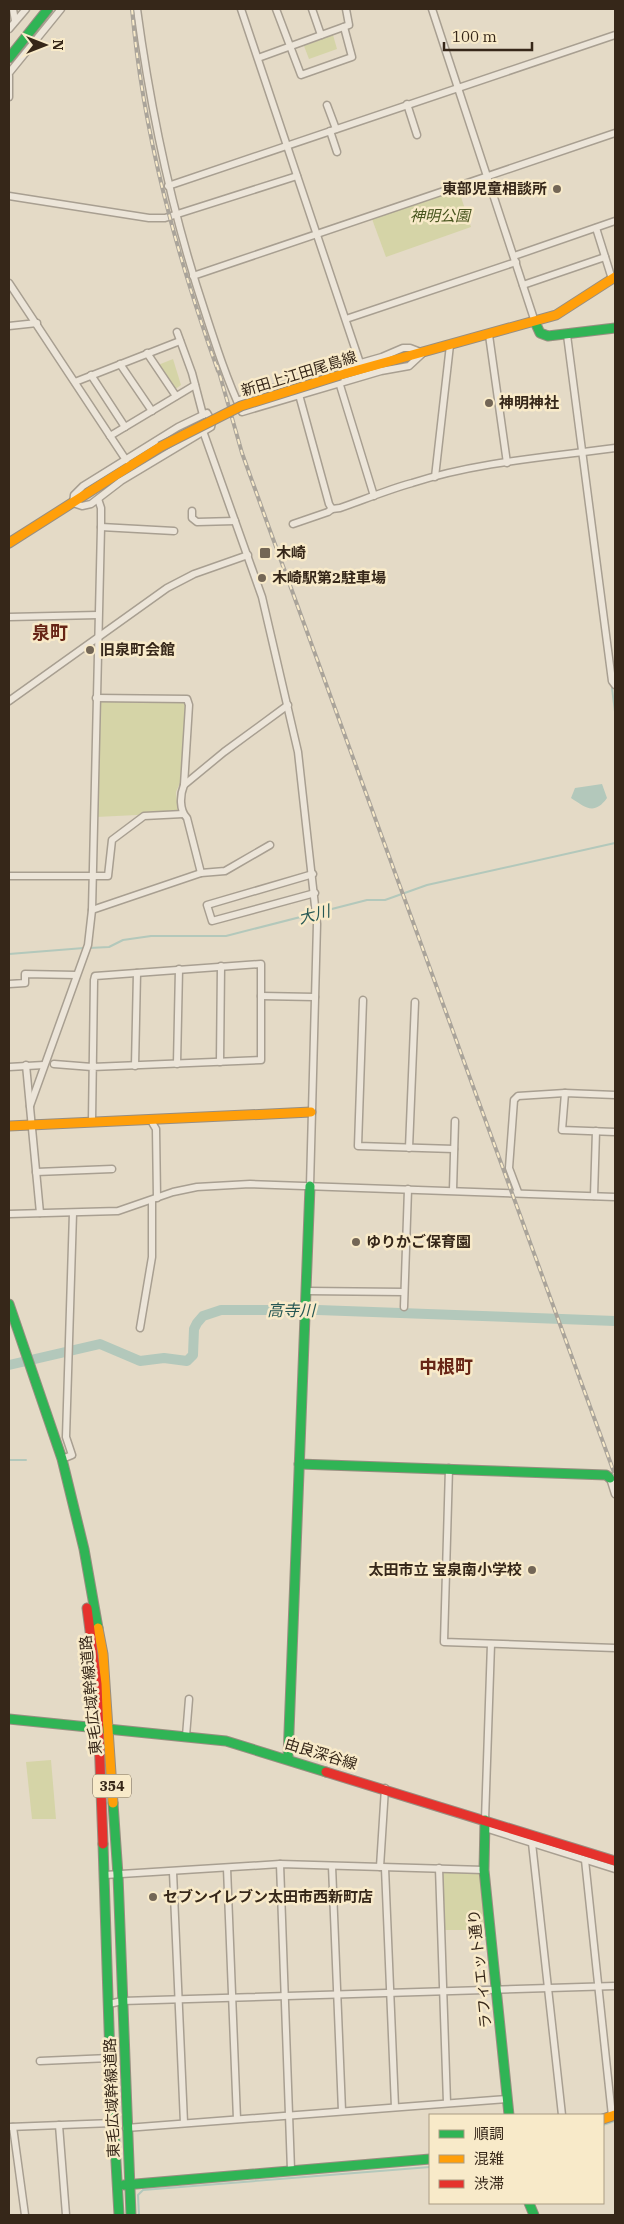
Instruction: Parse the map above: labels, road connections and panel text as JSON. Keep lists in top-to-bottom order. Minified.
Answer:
{"streets":{"main road":["新田上江田尾島線","東毛広域幹線道路","由良深谷線","354","ラフィエット通り"]},"crossings":[["東毛広域幹線道路","由良深谷線"],["由良深谷線","ラフィエット通り"]],"districts":["泉町","中根町"],"water":["大川","高寺川"],"parks":["神明公園"],"places":{"other":["東部児童相談所","神明神社","木崎駅第2駐車場","旧泉町会館","ゆりかご保育園","太田市立 宝泉南小学校","セブンイレブン太田市西新町店"],"transit":["木崎"]},"legend":["順調","混雑","渋滞"],"scale_bar":"100 m","north":"right"}
